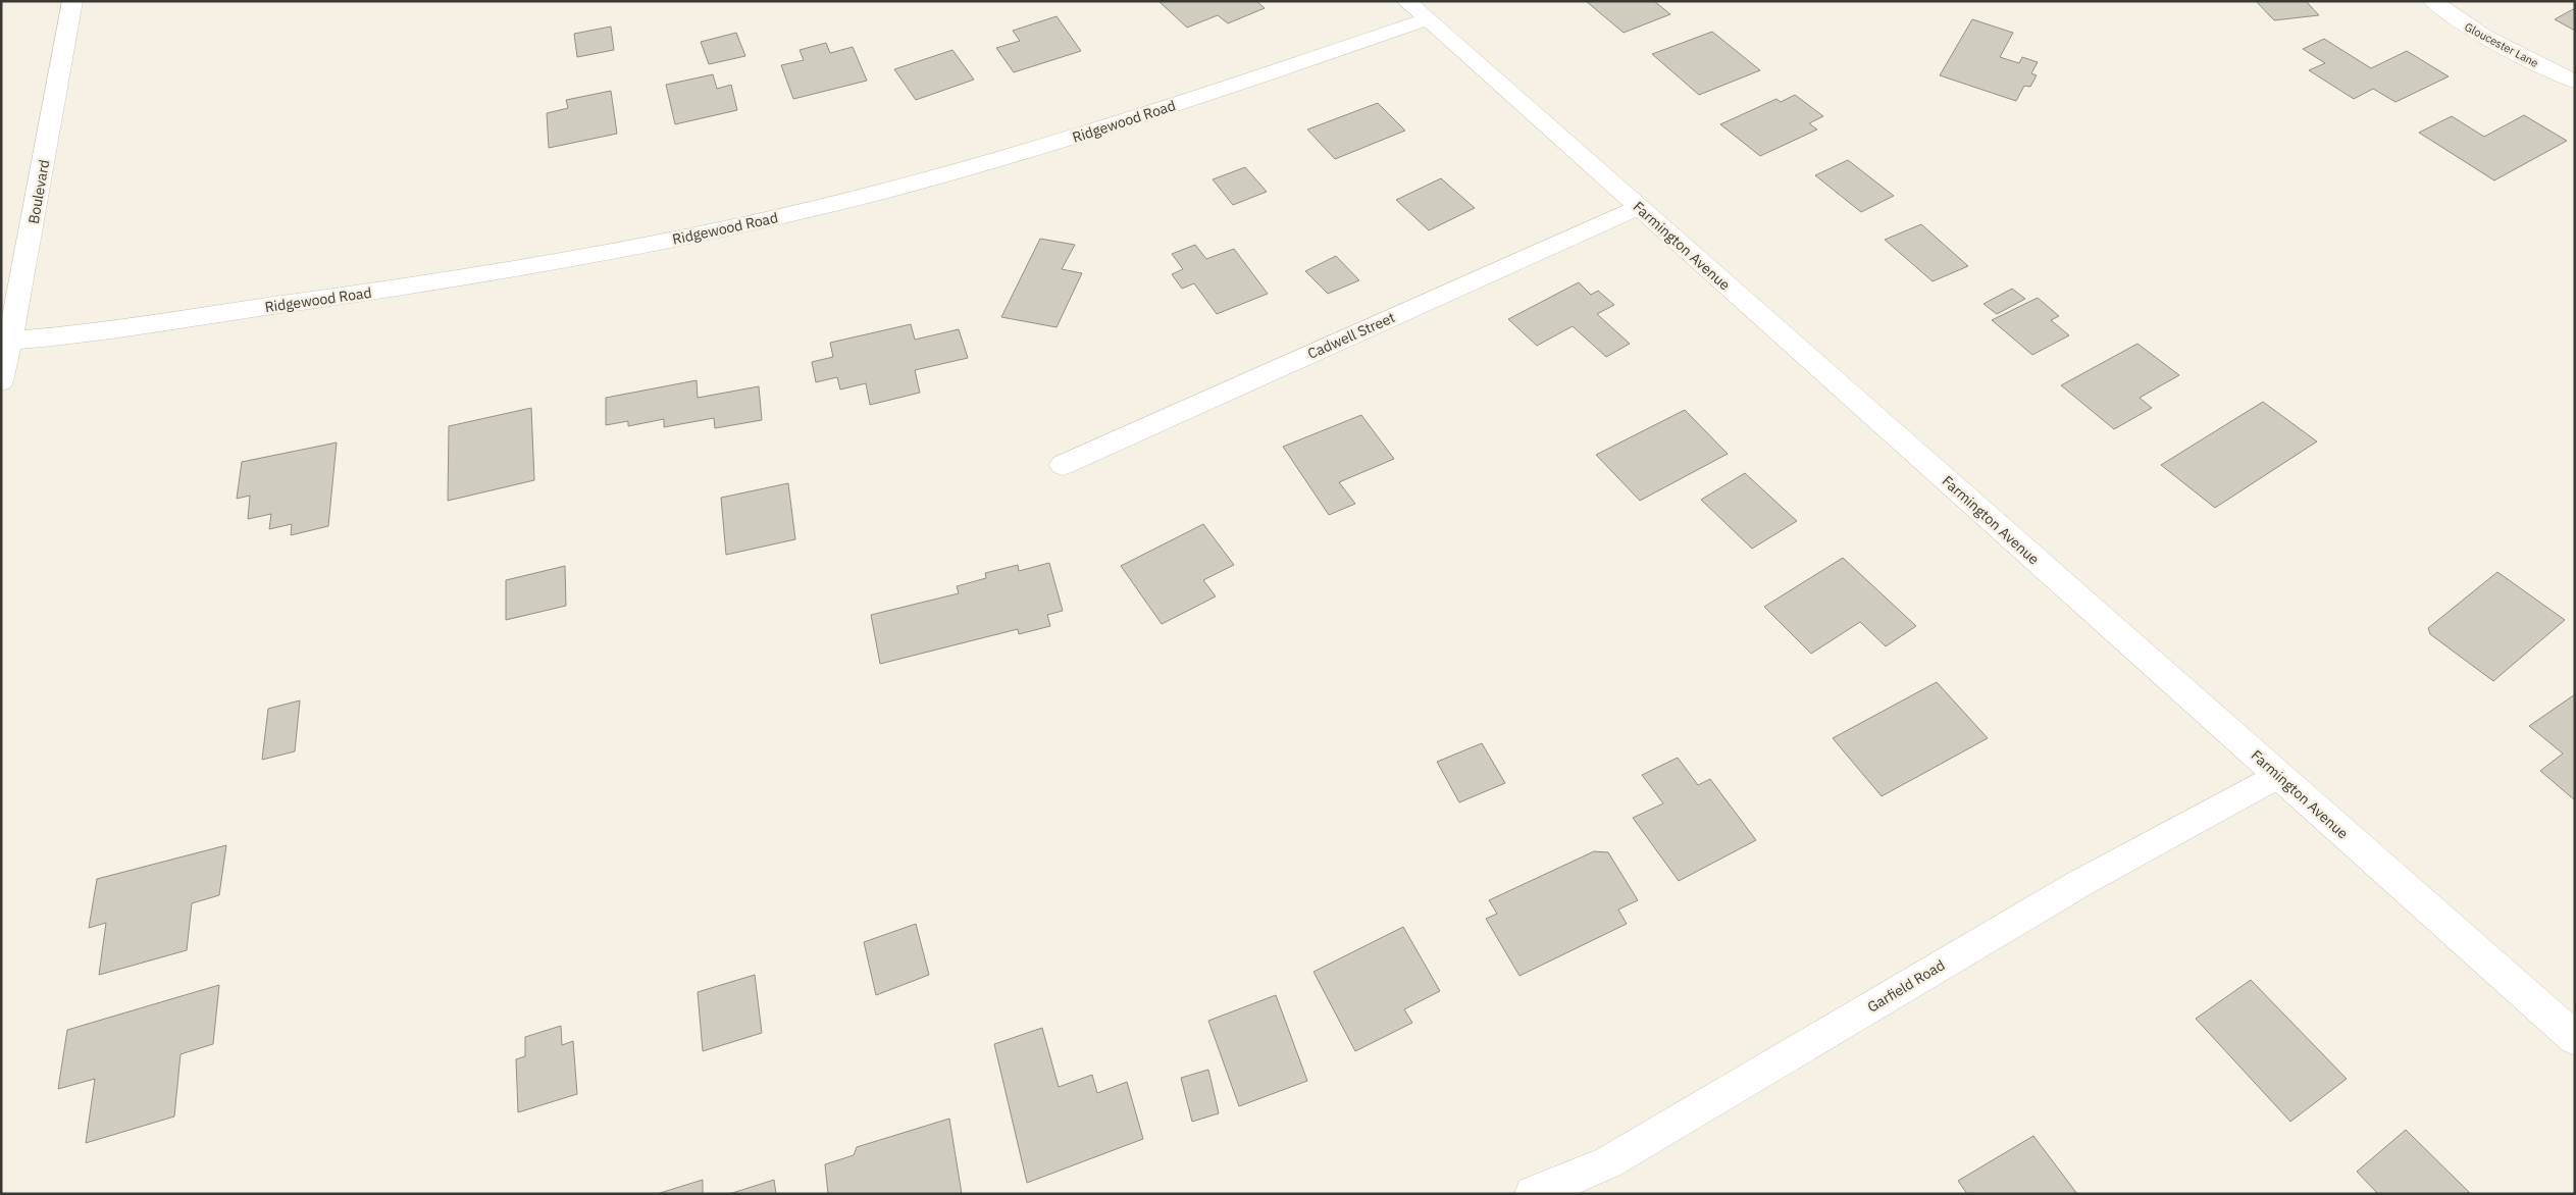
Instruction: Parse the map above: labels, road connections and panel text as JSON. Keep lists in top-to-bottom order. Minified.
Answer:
{"streets":{"main road":["Gloucester Lane","Ridgewood Road","Boulevard","Farmington Avenue","Cadwell Street","Garfield Road"]},"crossings":[["Ridgewood Road","Boulevard"],["Ridgewood Road","Farmington Avenue"],["Farmington Avenue","Cadwell Street"],["Farmington Avenue","Garfield Road"]]}
